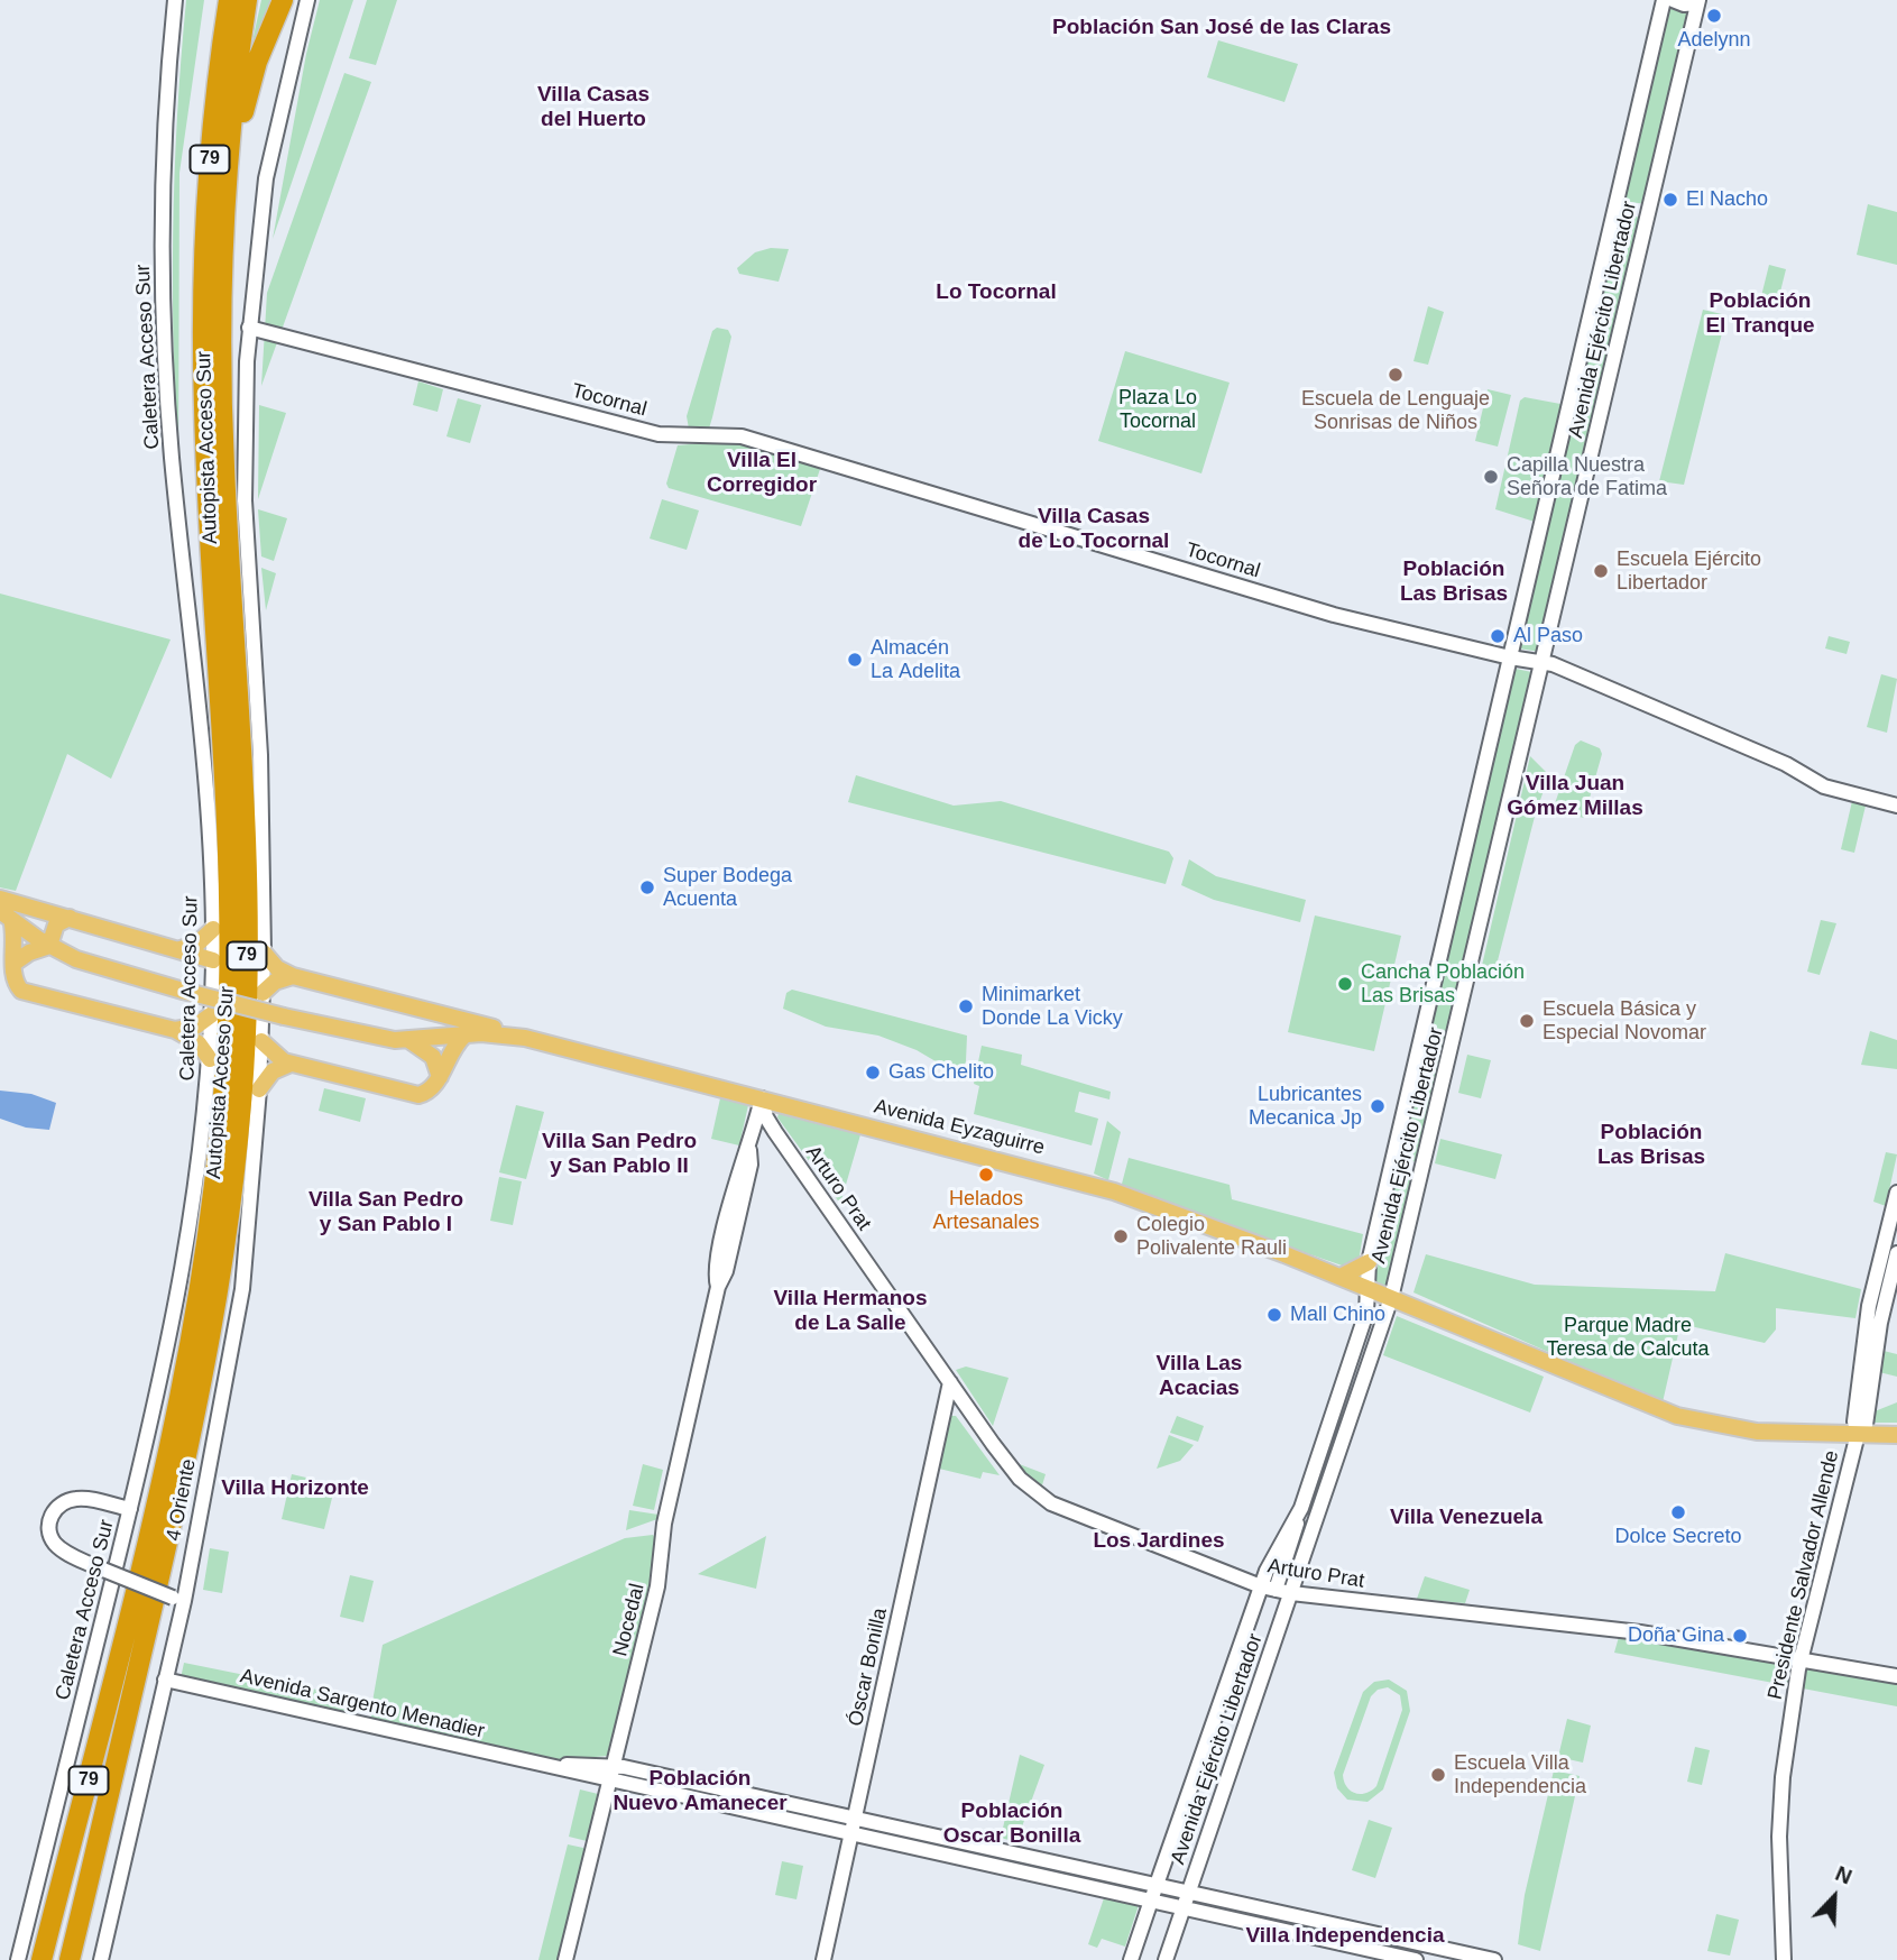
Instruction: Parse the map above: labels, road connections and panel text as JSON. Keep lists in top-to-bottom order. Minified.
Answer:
{"streets":{"highway":["79","Autopista Acceso Sur"],"main road":["Avenida Ejército Libertador","Caletera Acceso Sur","Tocornal","Avenida Eyzaguirre","Arturo Prat","4 Oriente","Presidente Salvador Allende","Nocedal","Óscar Bonilla","Avenida Sargento Menadier"]},"crossings":[["Avenida Ejército Libertador","Tocornal"],["Avenida Ejército Libertador","Avenida Eyzaguirre"],["Avenida Ejército Libertador","Arturo Prat"],["Avenida Ejército Libertador","Avenida Sargento Menadier"],["Avenida Eyzaguirre","Arturo Prat"],["Avenida Eyzaguirre","Presidente Salvador Allende"],["Avenida Eyzaguirre","Nocedal"],["Arturo Prat","Presidente Salvador Allende"],["Arturo Prat","Nocedal"],["Arturo Prat","Óscar Bonilla"],["4 Oriente","Avenida Sargento Menadier"],["Nocedal","Avenida Sargento Menadier"],["Óscar Bonilla","Avenida Sargento Menadier"]],"districts":["Población San José de las Claras","Villa Casas del Huerto","Lo Tocornal","Población El Tranque","Villa El Corregidor","Villa Casas de Lo Tocornal","Población Las Brisas","Villa Juan Gómez Millas","Población Las Brisas","Villa San Pedro y San Pablo II","Villa San Pedro y San Pablo I","Villa Hermanos de La Salle","Villa Las Acacias","Villa Horizonte","Villa Venezuela","Los Jardines","Población Nuevo Amanecer","Población Oscar Bonilla","Villa Independencia"],"parks":["Plaza Lo Tocornal","Parque Madre Teresa de Calcuta"],"places":["Adelynn","El Nacho","Escuela de Lenguaje Sonrisas de Niños","Capilla Nuestra Señora de Fatima","Escuela Ejército Libertador","Al Paso","Almacén La Adelita","Super Bodega Acuenta","Cancha Población Las Brisas","Minimarket Donde La Vicky","Escuela Básica y Especial Novomar","Gas Chelito","Lubricantes Mecanica Jp","Helados Artesanales","Colegio Polivalente Rauli","Mall Chino","Dolce Secreto","Doña Gina","Escuela Villa Independencia"],"north":"top right"}
